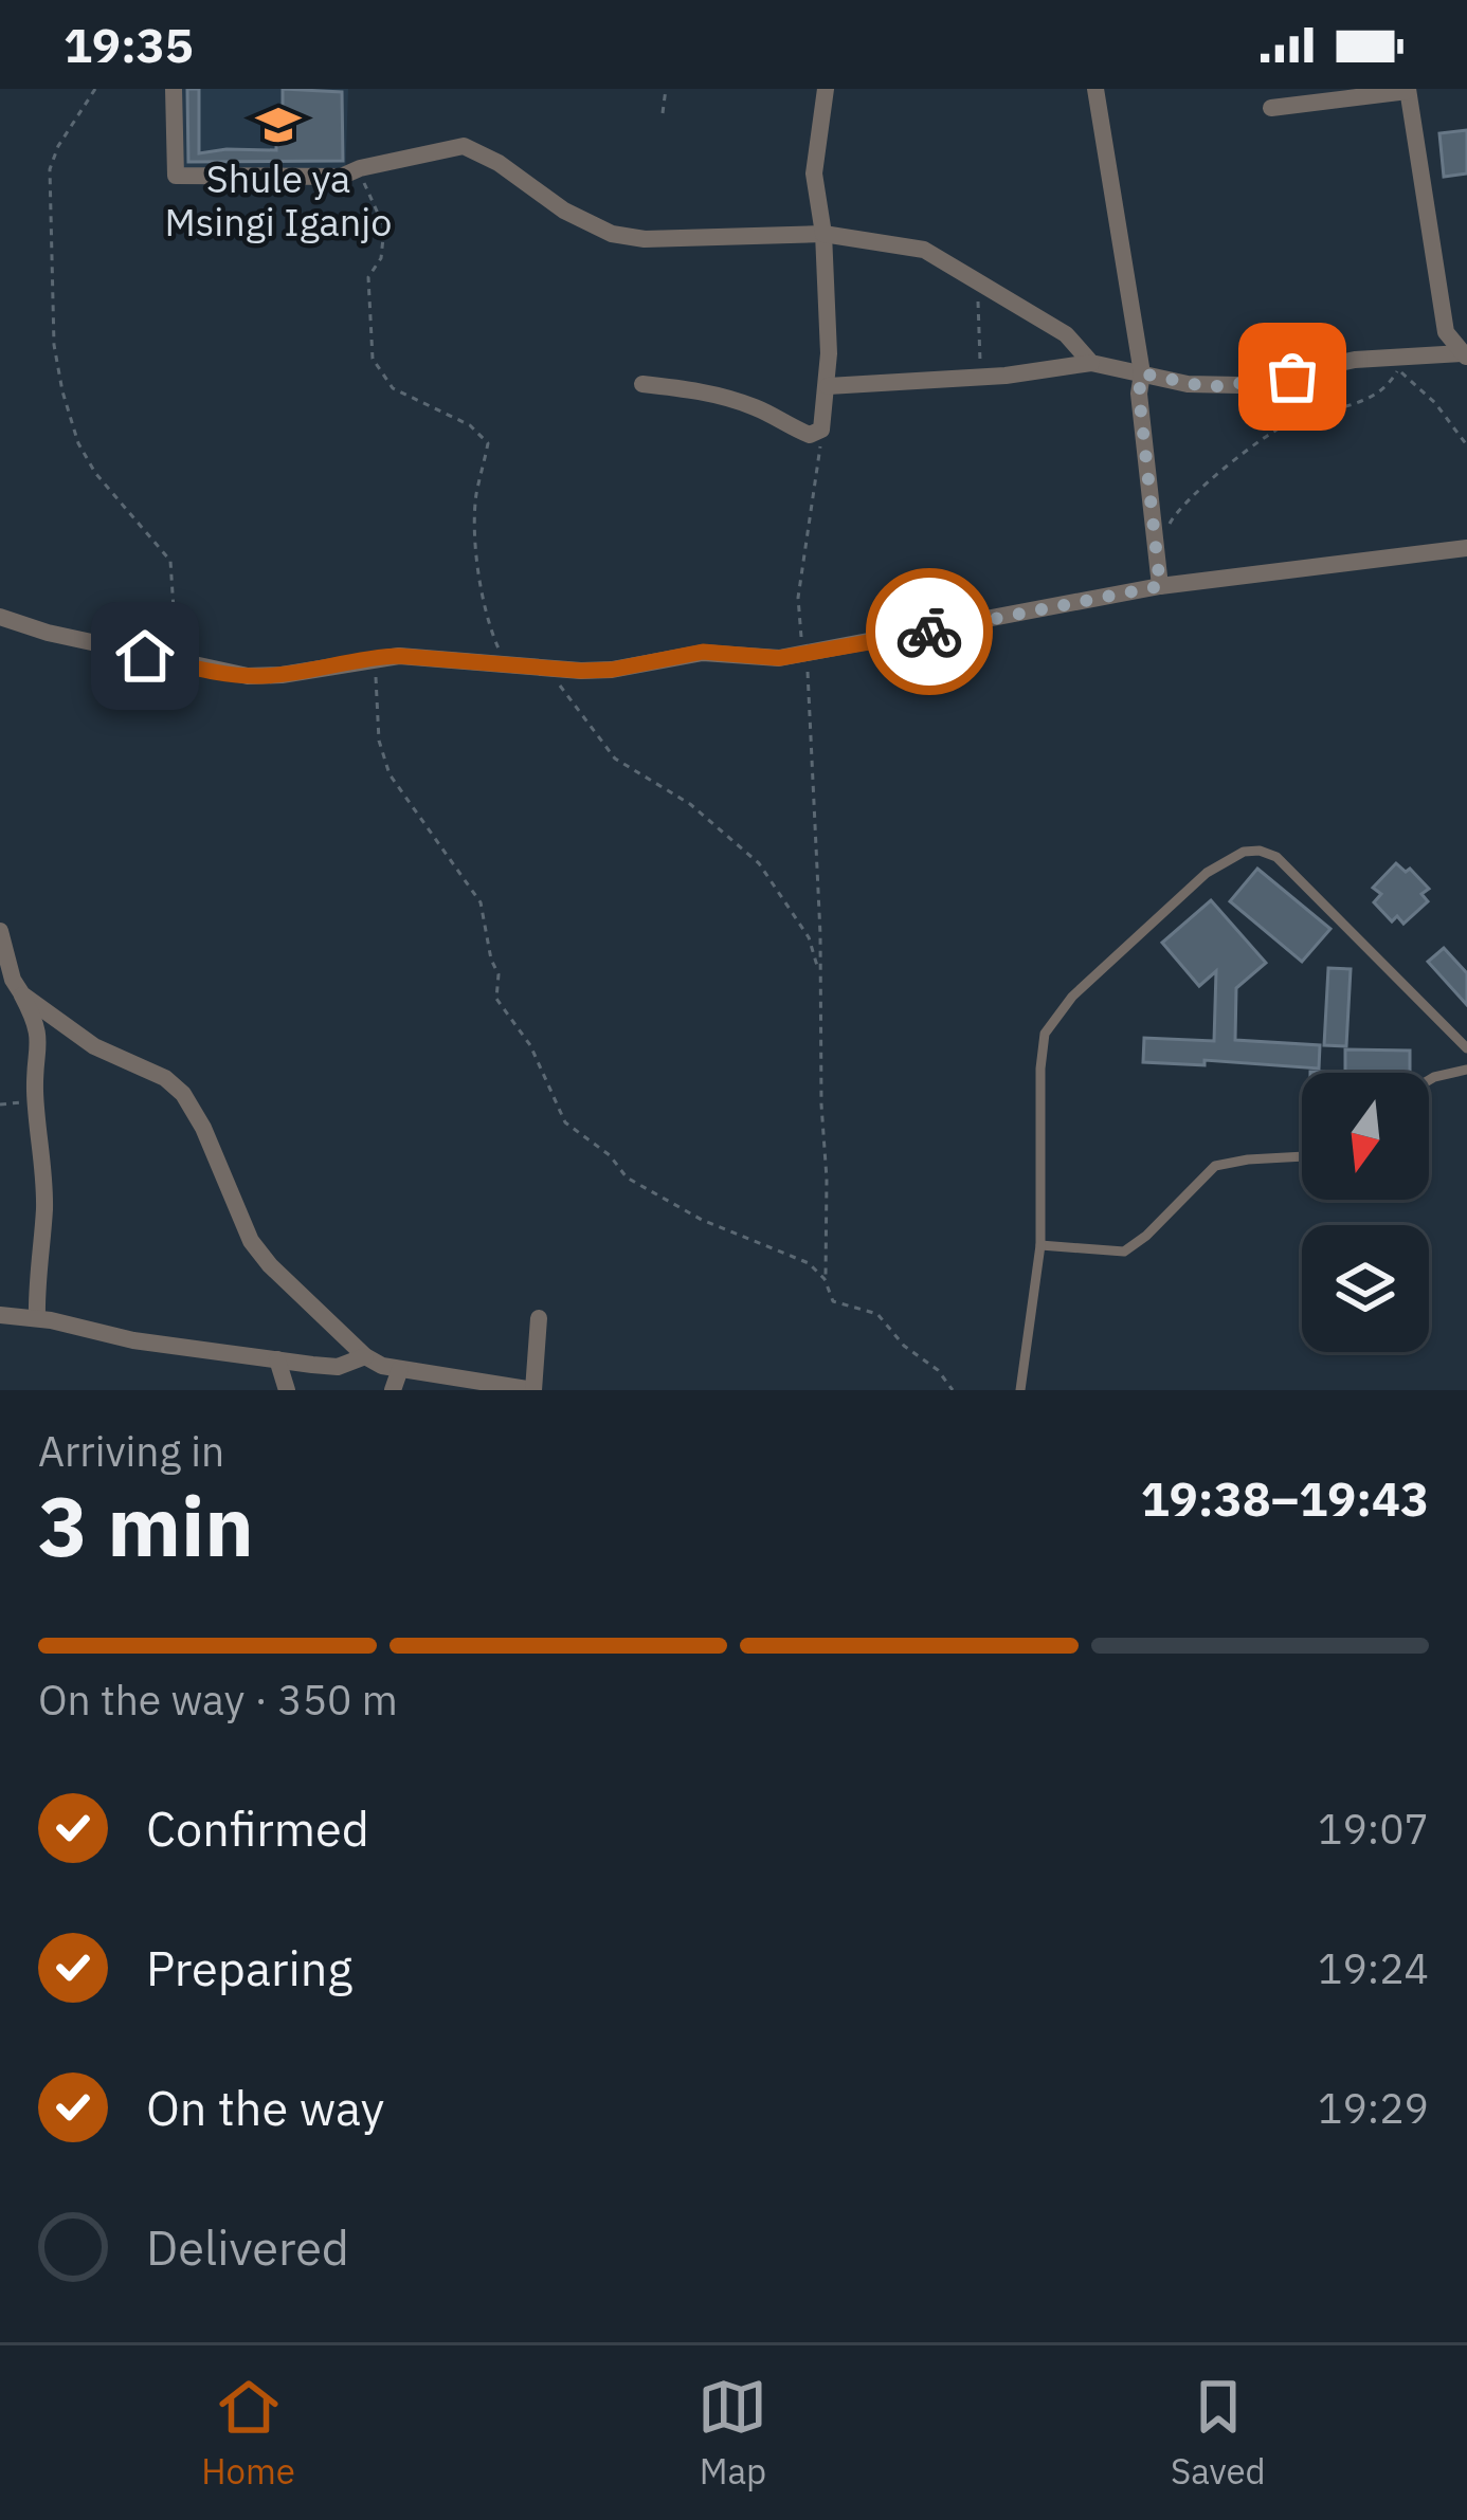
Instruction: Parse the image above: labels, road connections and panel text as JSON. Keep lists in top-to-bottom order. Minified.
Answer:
{"places":{"school or university":["Shule ya Msingi Iganjo"]},"north":"bottom","page":{"status":"19:35","heading":["3 min","Arriving in","19:38–19:43"],"bar":"On the way · 350 m","list":[["Confirmed","19:07"],["Preparing","19:24"],["On the way","19:29"],"Delivered"],"tabs":["Home","Map","Saved"]}}
